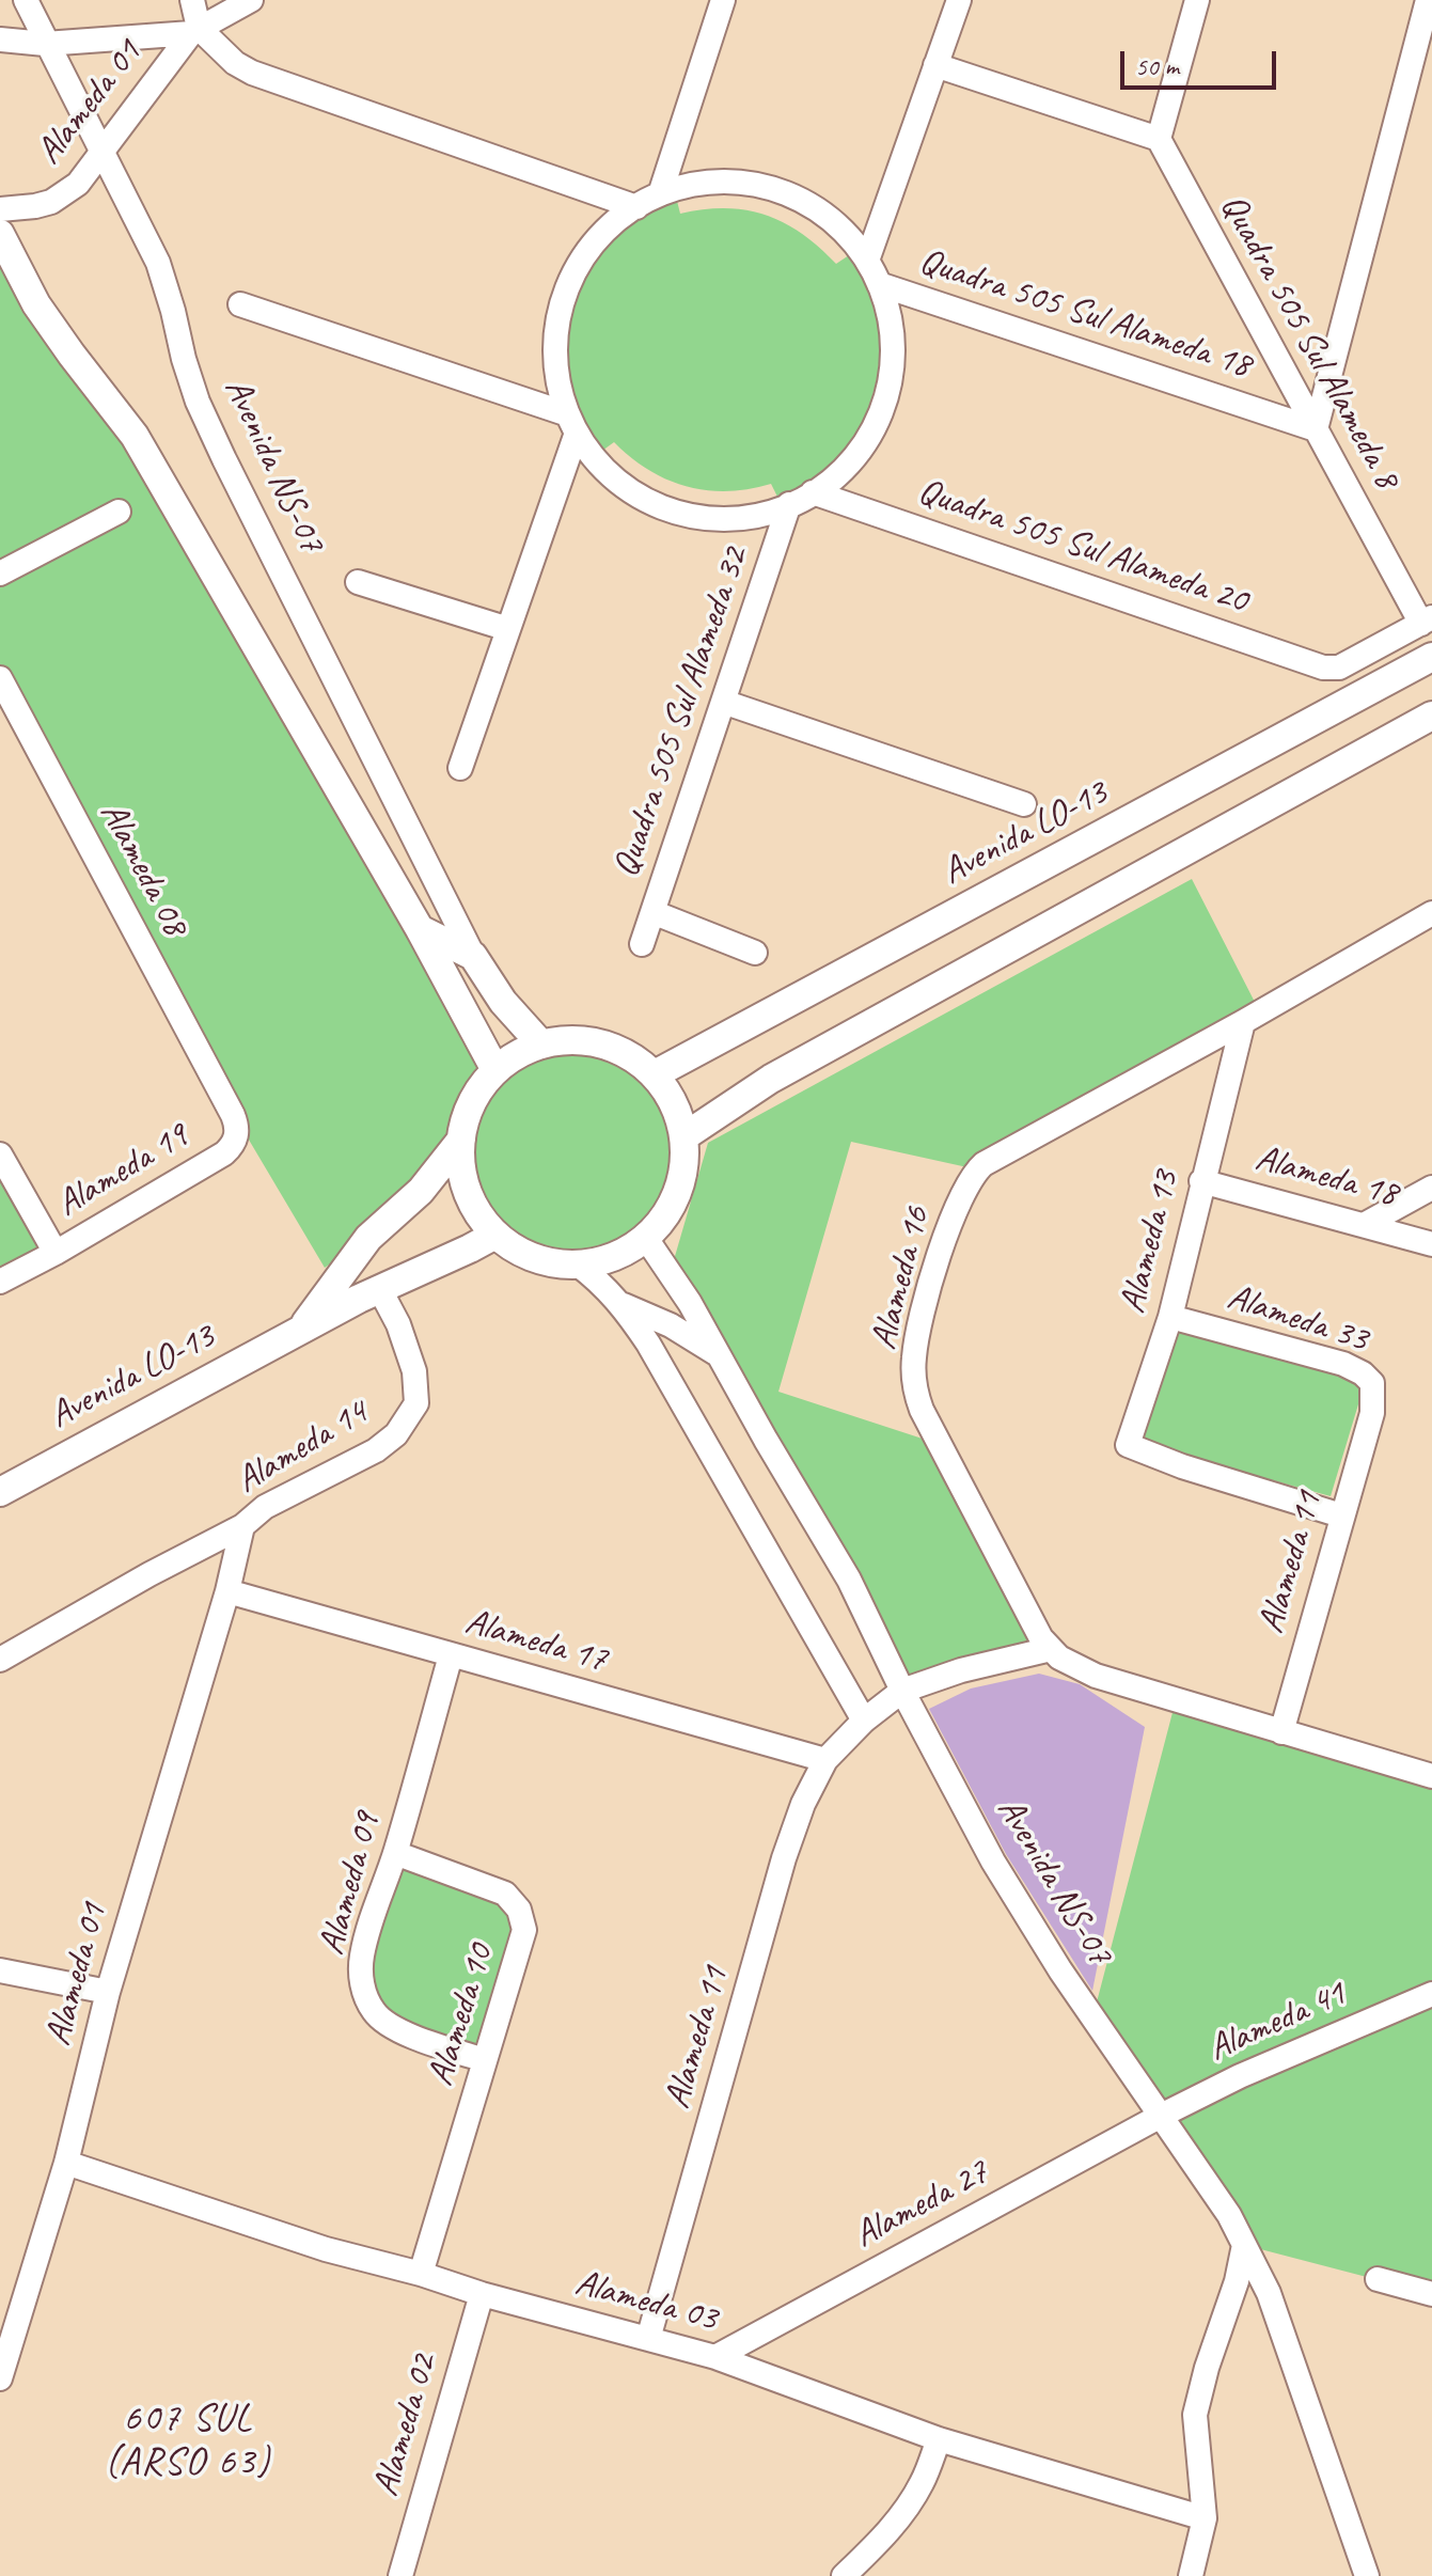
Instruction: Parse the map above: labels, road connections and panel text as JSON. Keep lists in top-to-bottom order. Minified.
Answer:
{"streets":{"street":["Alameda 01","Quadra 505 Sul Alameda 18","Quadra 505 Sul Alameda 8","Avenida NS-07","Quadra 505 Sul Alameda 20","Quadra 505 Sul Alameda 32","Avenida LO-13","Alameda 08","Alameda 19","Alameda 18","Alameda 13","Alameda 16","Alameda 33","Alameda 14","Alameda 11","Alameda 17","Alameda 09","Alameda 10","Alameda 41","Alameda 27","Alameda 03","Alameda 02"]},"crossings":[["Alameda 01","Avenida NS-07"],["Alameda 01","Alameda 14"],["Alameda 01","Alameda 17"],["Alameda 01","Alameda 03"],["Quadra 505 Sul Alameda 18","Quadra 505 Sul Alameda 8"],["Quadra 505 Sul Alameda 8","Quadra 505 Sul Alameda 20"],["Avenida NS-07","Avenida LO-13"],["Avenida NS-07","Alameda 11"],["Avenida NS-07","Alameda 41"],["Avenida NS-07","Alameda 27"],["Avenida LO-13","Alameda 14"],["Alameda 08","Alameda 19"],["Alameda 18","Alameda 13"],["Alameda 13","Alameda 16"],["Alameda 13","Alameda 33"],["Alameda 13","Alameda 11"],["Alameda 16","Alameda 11"],["Alameda 33","Alameda 11"],["Alameda 11","Alameda 17"],["Alameda 11","Alameda 03"],["Alameda 17","Alameda 09"],["Alameda 09","Alameda 10"],["Alameda 10","Alameda 03"],["Alameda 41","Alameda 27"],["Alameda 27","Alameda 03"],["Alameda 03","Alameda 02"]],"districts":["607 SUL (ARSO 63)"],"scale_bar":"50 m"}
